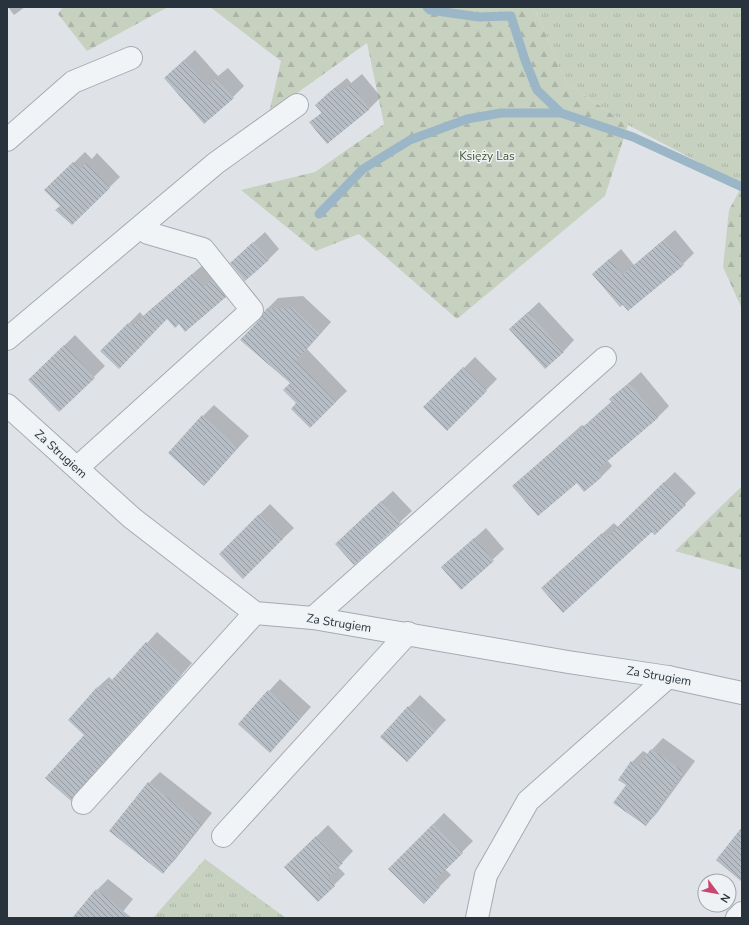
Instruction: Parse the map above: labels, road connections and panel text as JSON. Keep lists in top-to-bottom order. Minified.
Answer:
{"streets":{"street":["Za Strugiem"]},"parks":["Księży Las"],"north":"bottom right"}
